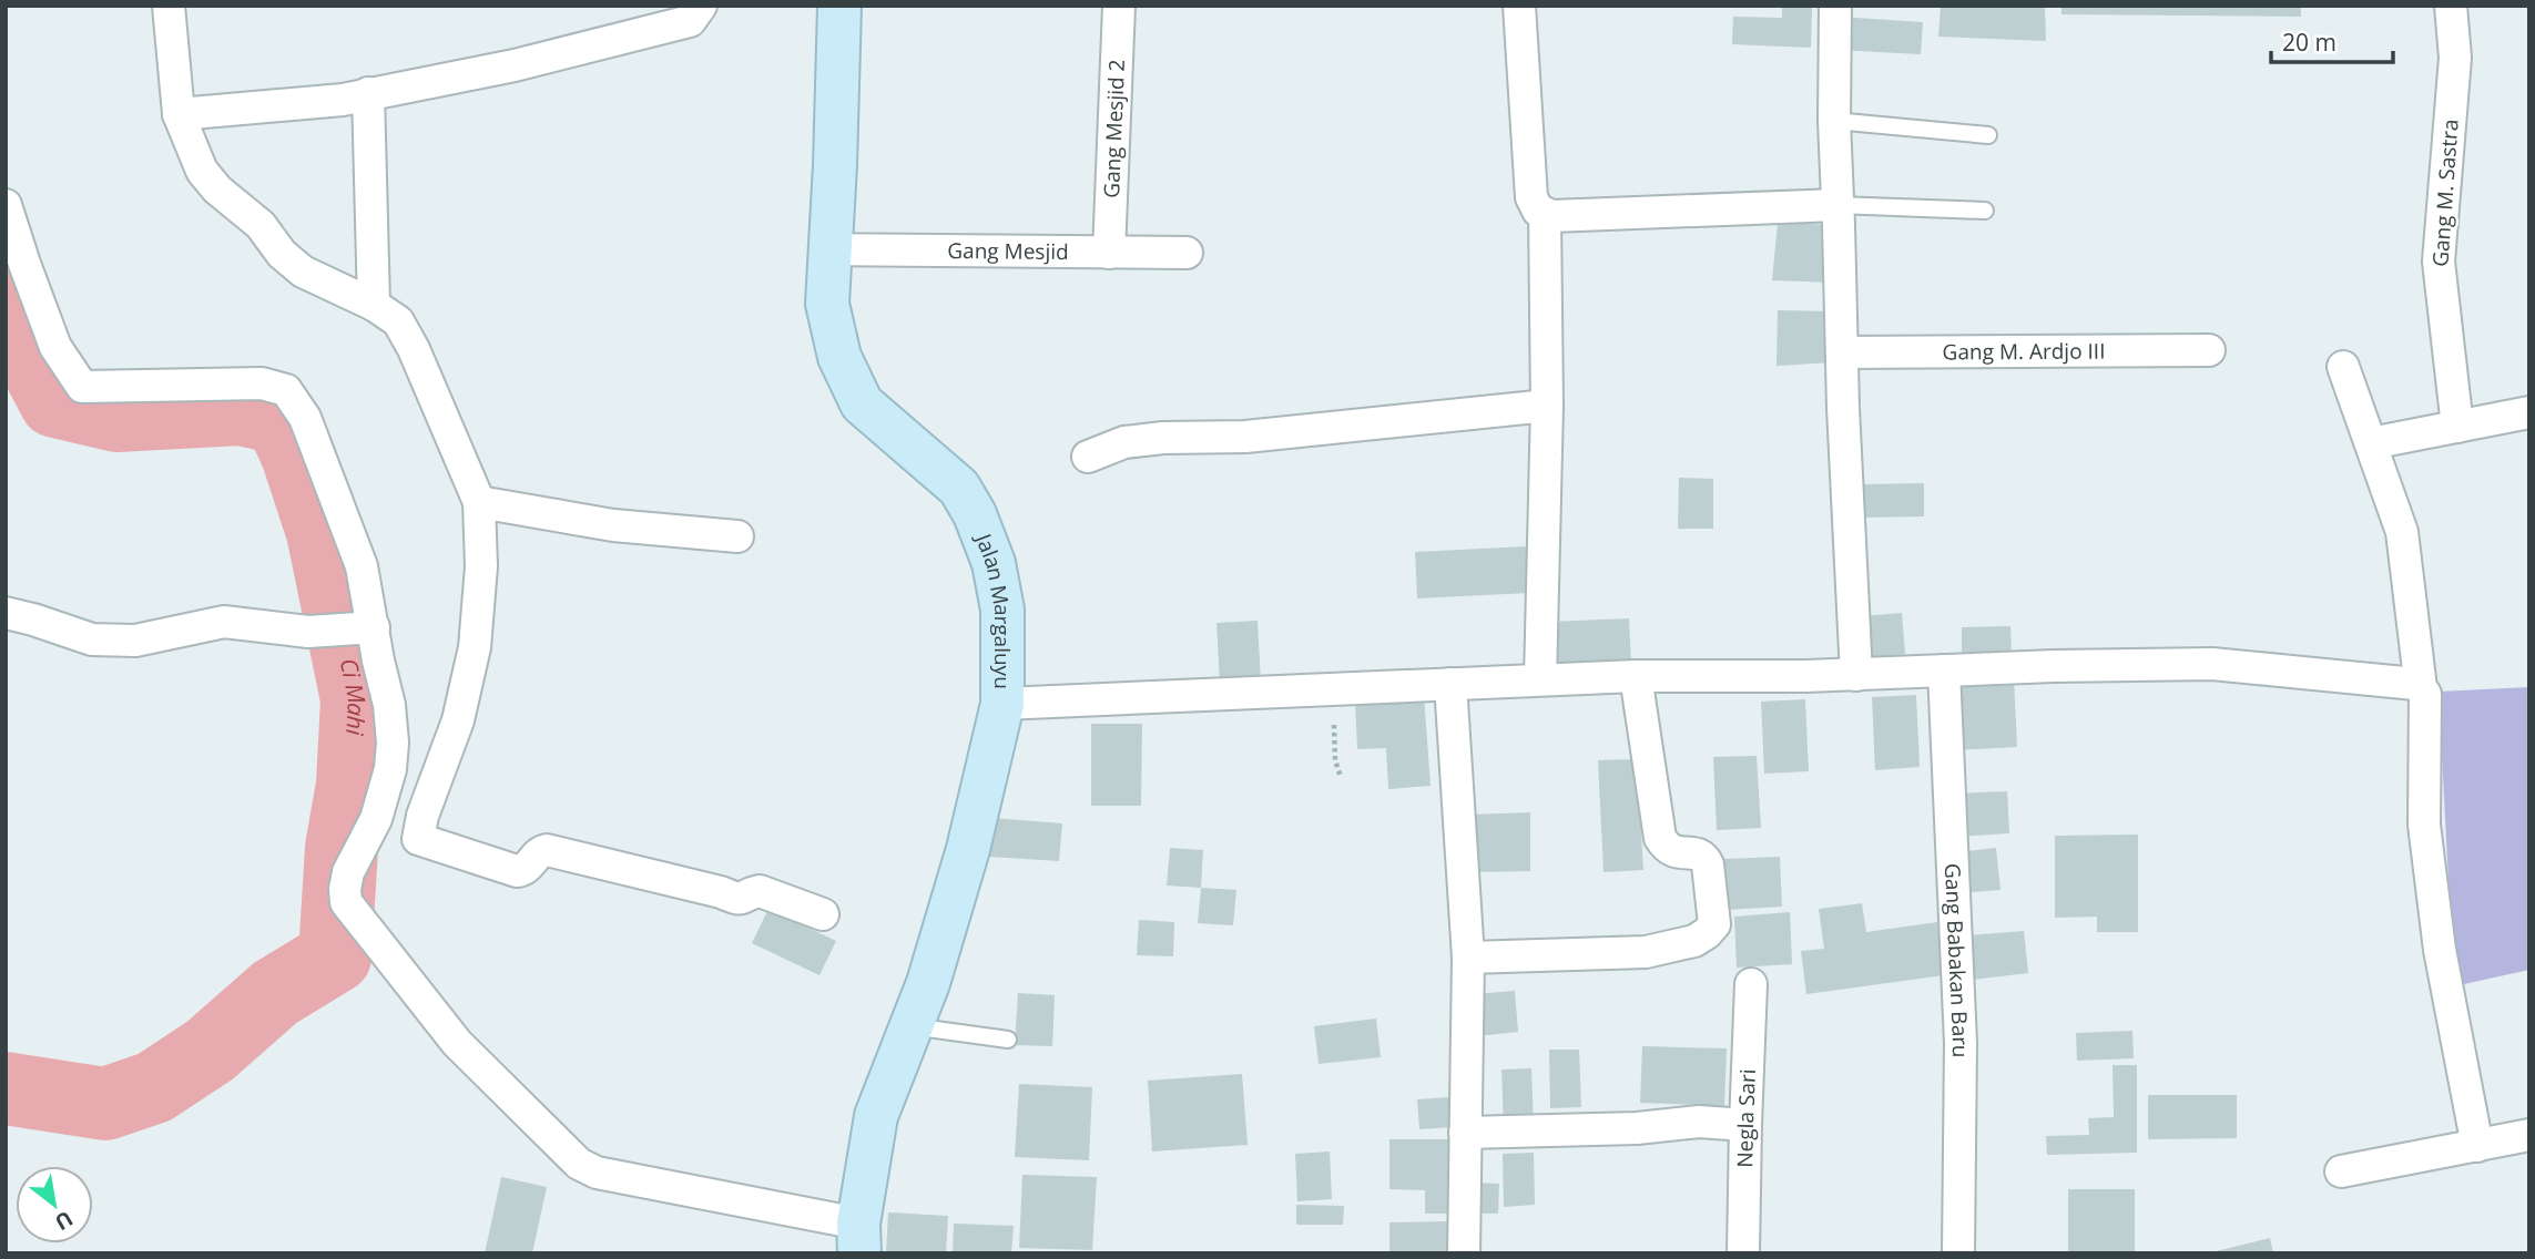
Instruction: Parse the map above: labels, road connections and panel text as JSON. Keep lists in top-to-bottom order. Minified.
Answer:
{"streets":{"main road":["Jalan Margaluyu"],"street":["Gang Mesjid 2","Gang M. Sastra","Gang Mesjid","Gang M. Ardjo III","Gang Babakan Baru","Negla Sari"]},"crossings":[["Gang Mesjid 2","Gang Mesjid"],["Gang Mesjid","Jalan Margaluyu"]],"water":["Ci Mahi"],"scale_bar":"20 m","north":"bottom right"}
